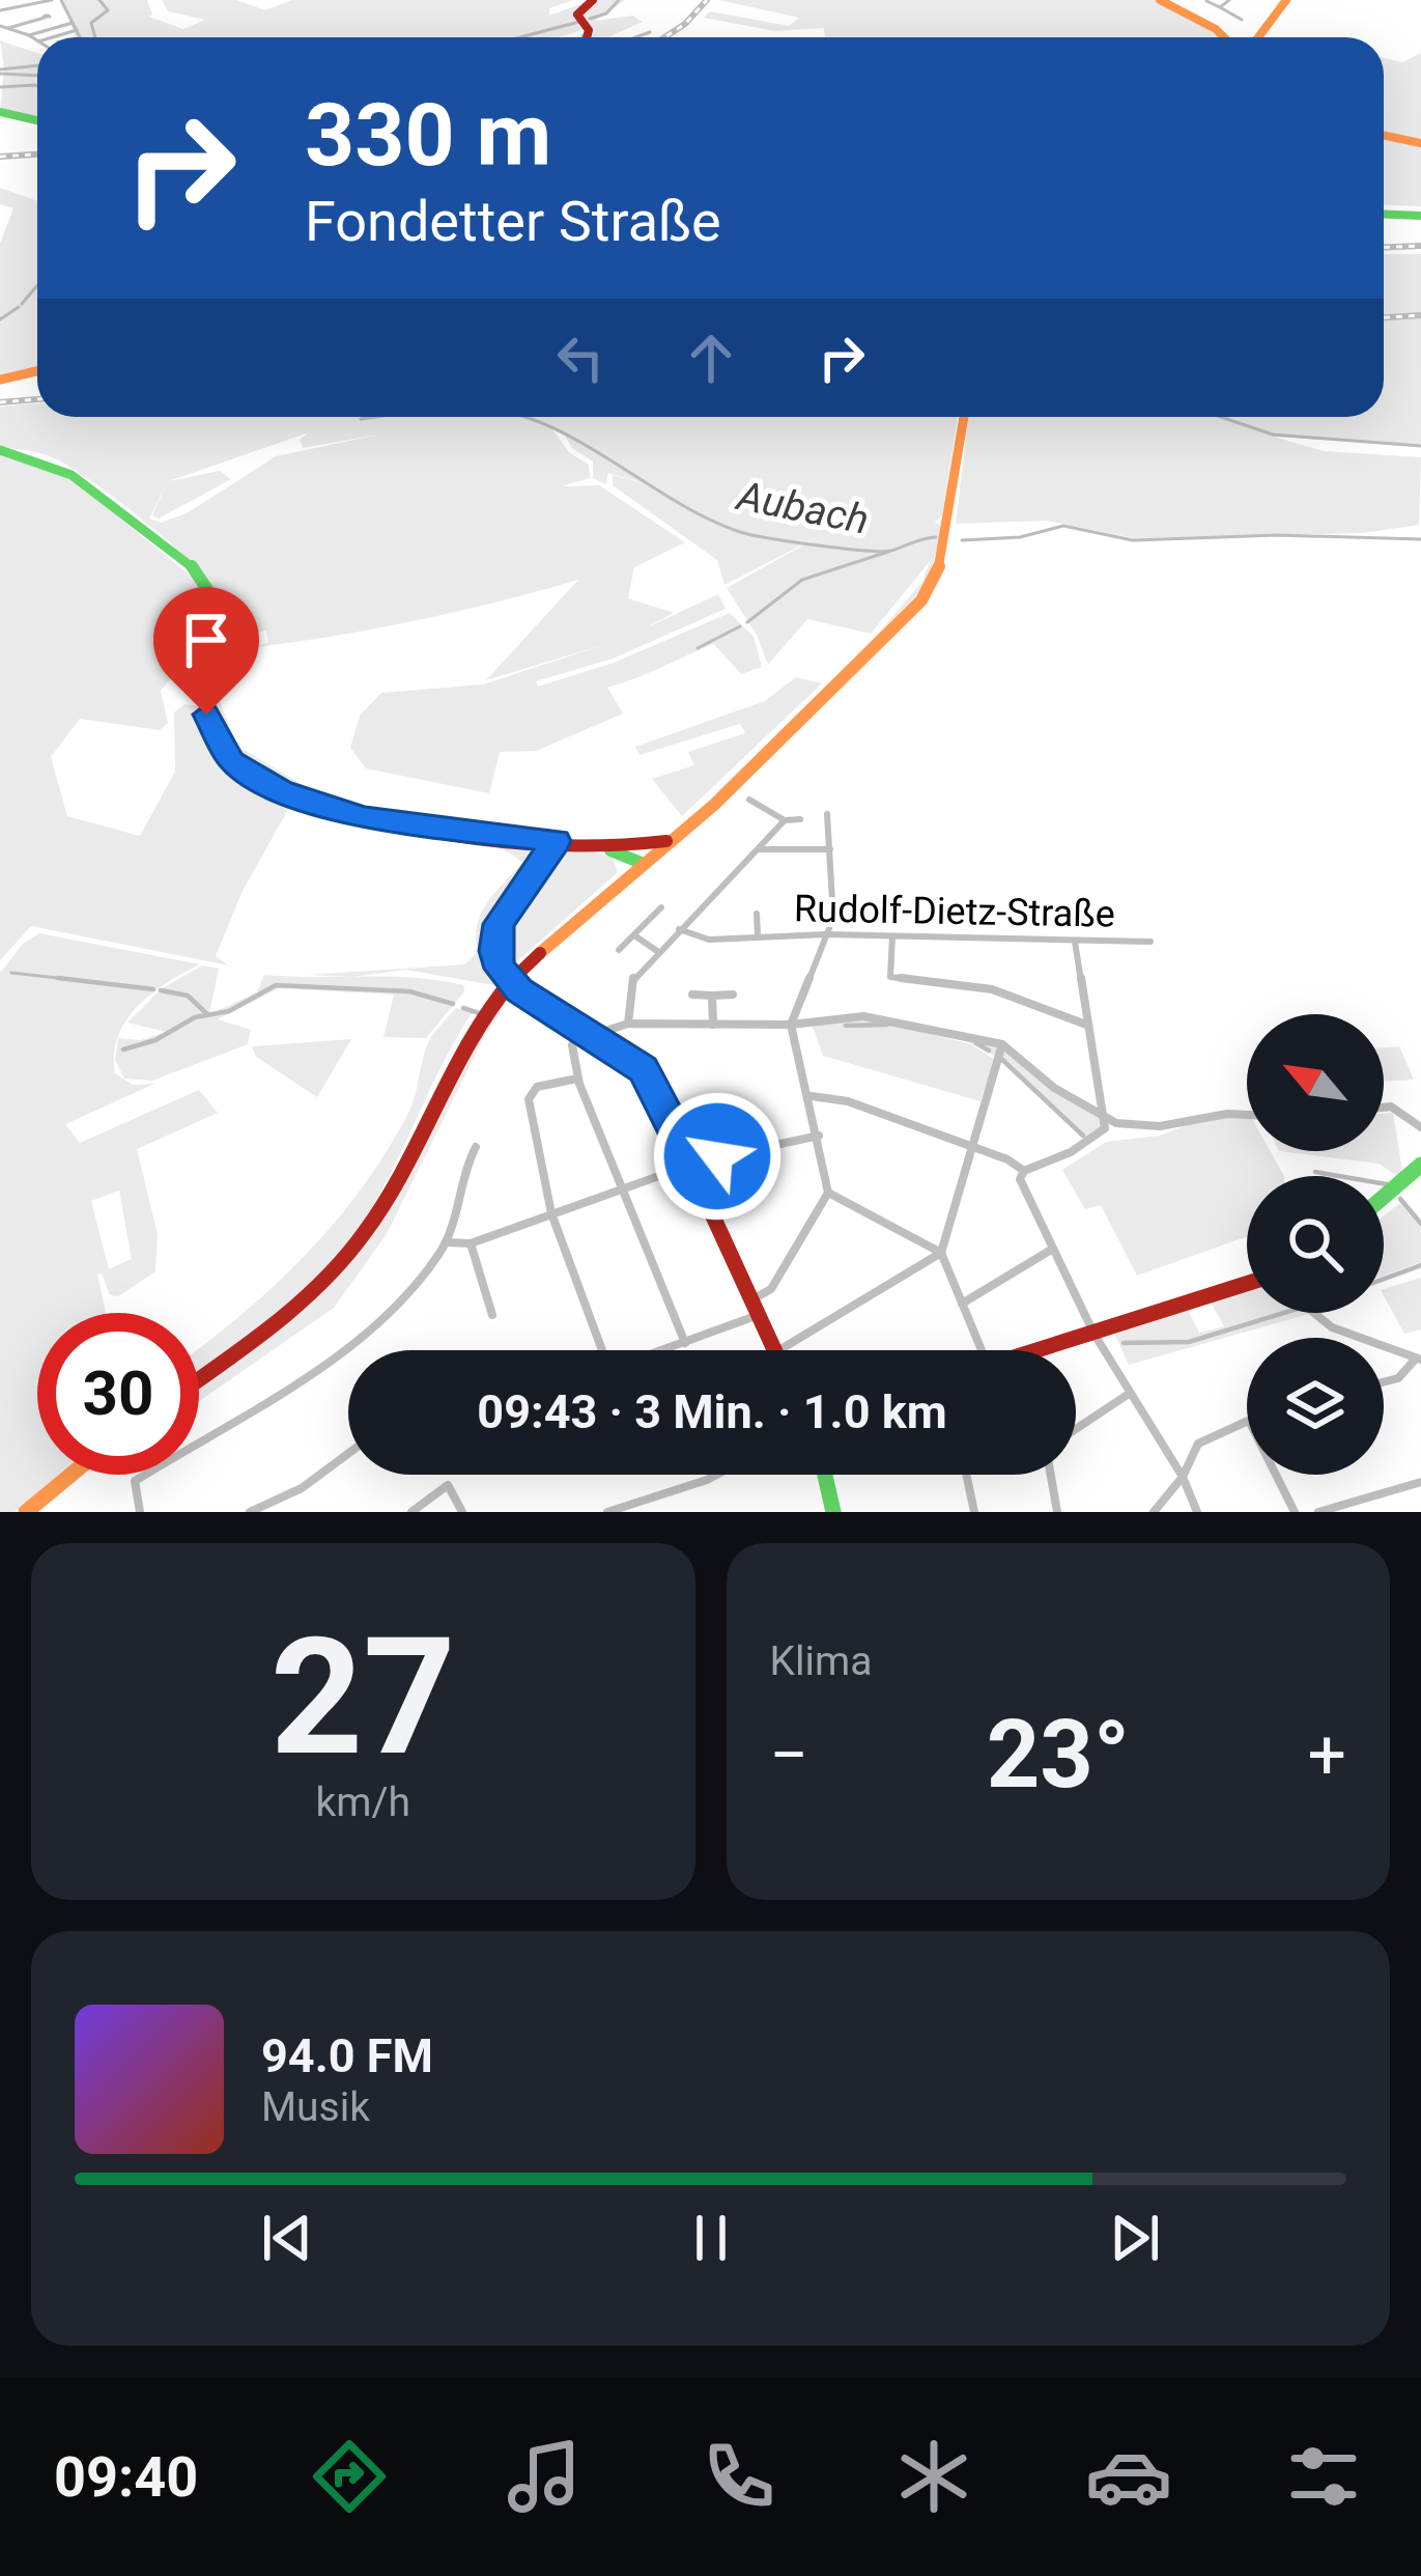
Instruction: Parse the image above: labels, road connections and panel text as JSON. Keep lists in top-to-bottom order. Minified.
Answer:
{"streets":{"street":["Rudolf-Dietz-Straße"]},"water":["Aubach"],"north":"top left","page":{"turn":["330 m","Fondetter Straße"],"limit":"30","trip":"09:43 · 3 Min. · 1.0 km","tile":[["27","km/h"],"Klima"],"heat":["−","23°","+"],"song":["94.0 FM","Musik"],"tabs":"09:40"}}
